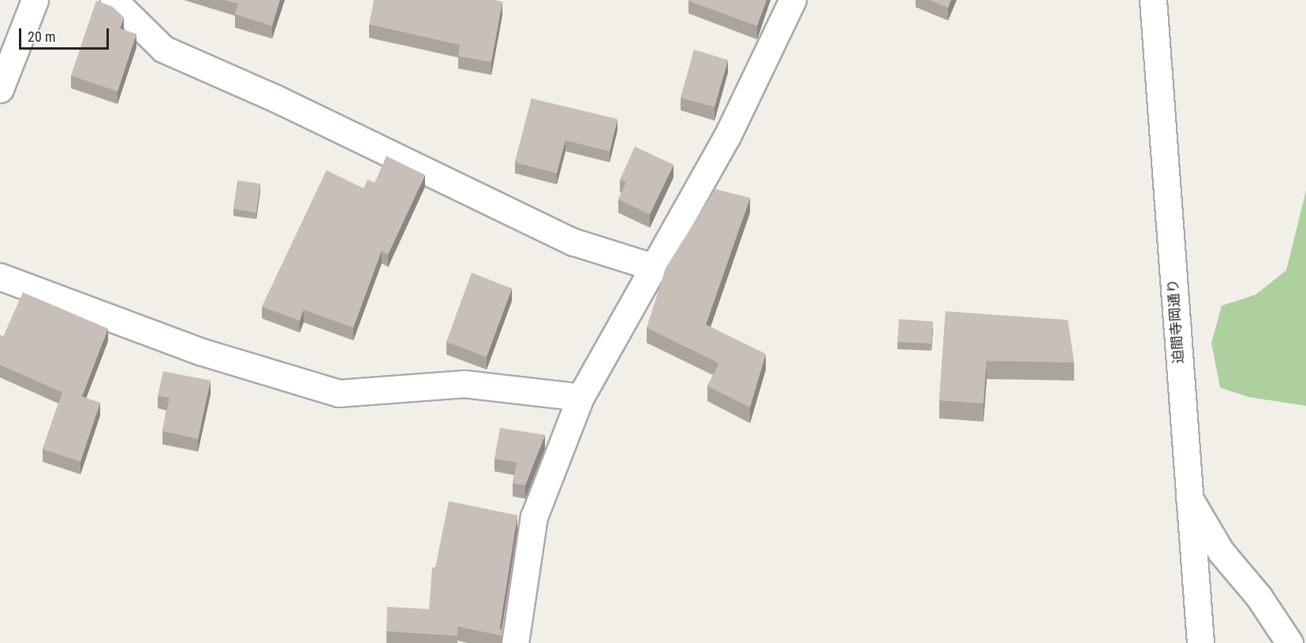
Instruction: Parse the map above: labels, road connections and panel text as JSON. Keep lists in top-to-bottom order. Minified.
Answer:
{"streets":{"street":["迫間寺岡通り"]},"scale_bar":"20 m"}
